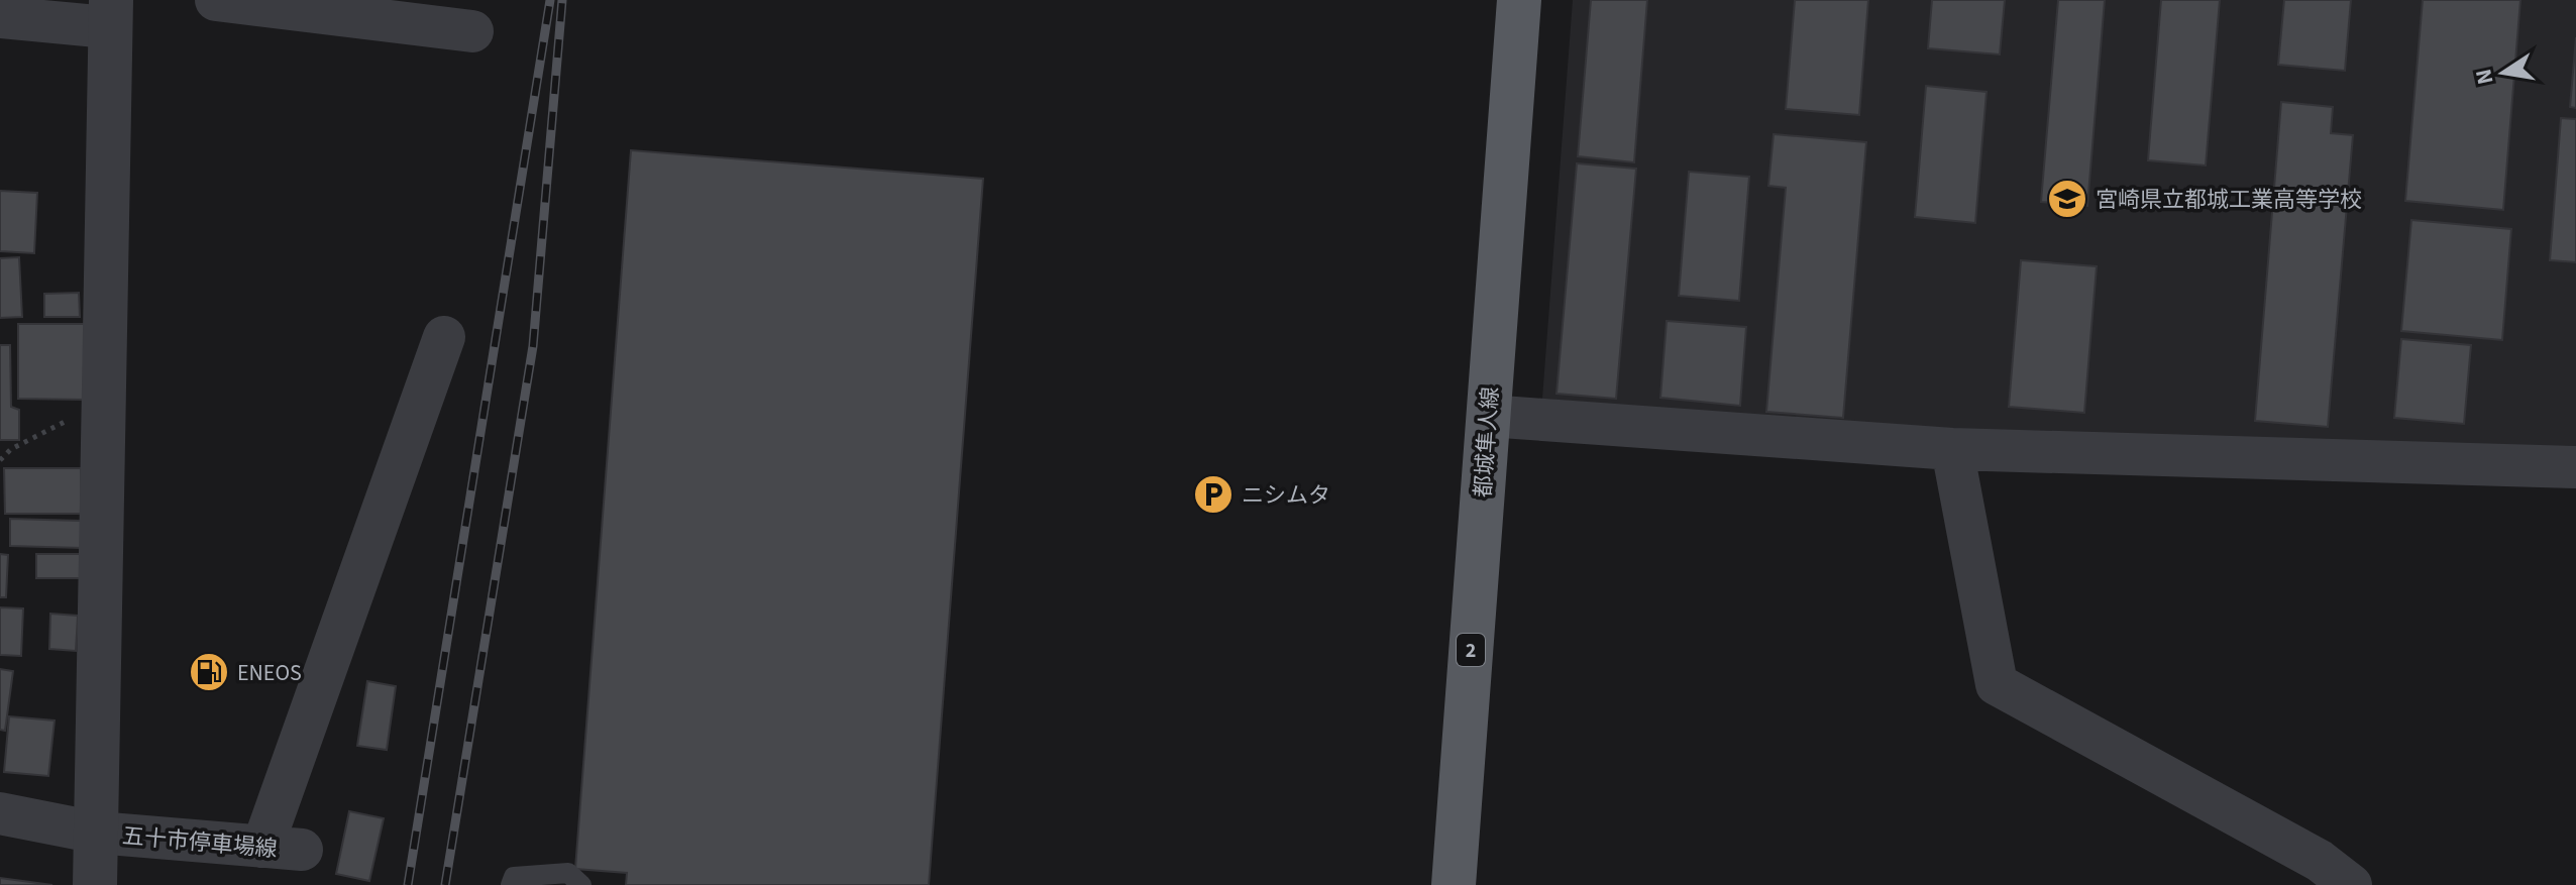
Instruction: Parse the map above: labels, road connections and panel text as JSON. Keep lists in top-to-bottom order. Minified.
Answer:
{"streets":{"main road":["都城隼人線","2"],"street":["五十市停車場線"]},"places":{"school or university":["宮崎県立都城工業高等学校"],"parking":["ニシムタ"],"fuel station":["ENEOS"]},"north":"left"}
